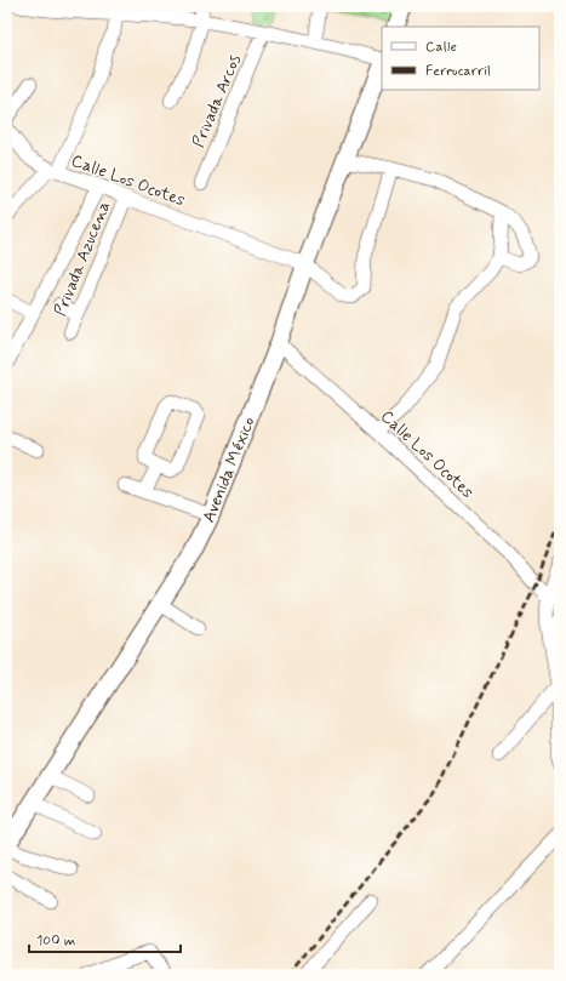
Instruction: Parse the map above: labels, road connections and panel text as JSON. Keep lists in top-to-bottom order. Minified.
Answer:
{"streets":{"main road":["Avenida México"],"street":["Privada Arcos","Calle Los Ocotes","Privada Azucena"]},"crossings":[["Calle Los Ocotes","Privada Azucena"],["Calle Los Ocotes","Avenida México"]],"legend":["Calle","Ferrocarril"],"scale_bar":"100 m"}
